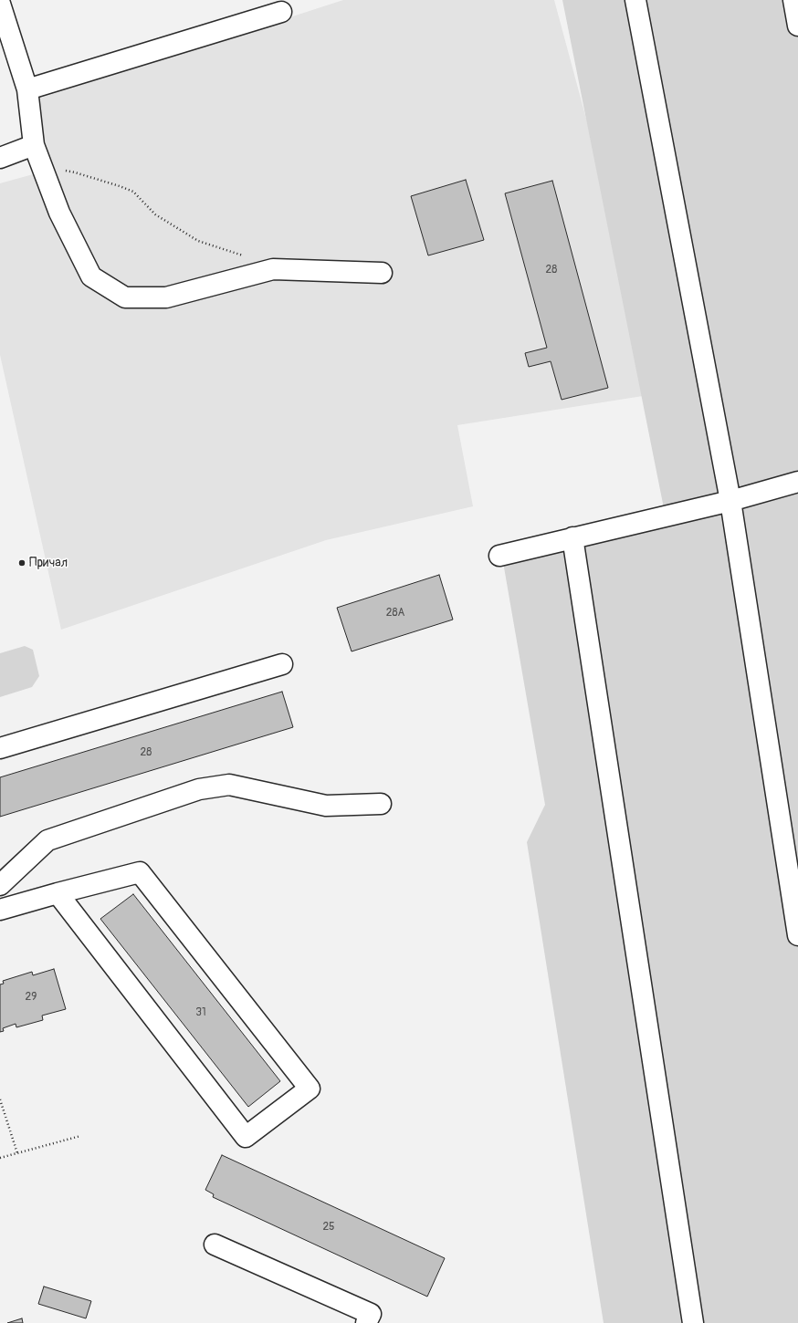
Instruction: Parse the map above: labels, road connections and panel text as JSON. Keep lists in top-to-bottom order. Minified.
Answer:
{"places":["Причал"],"house_numbers":["28","28А","28","29","31","25"]}
